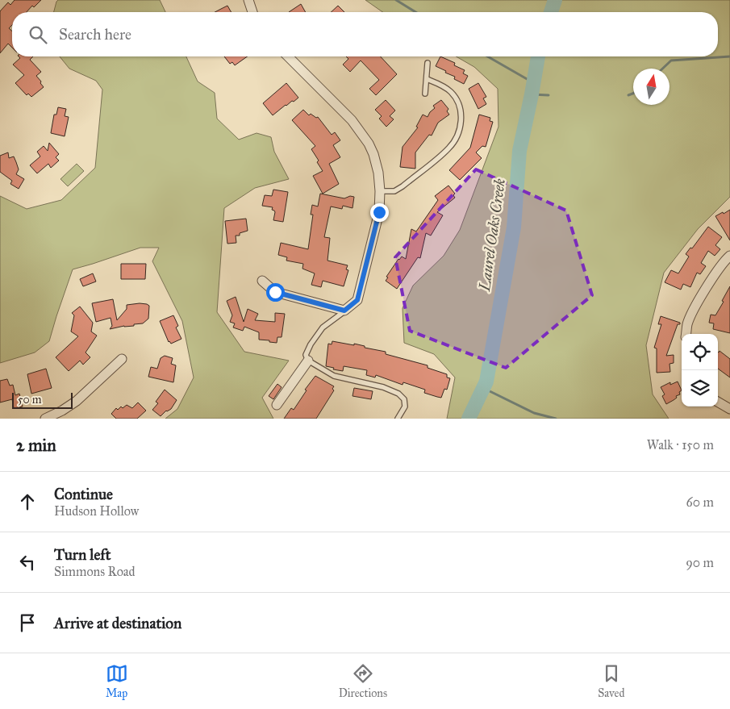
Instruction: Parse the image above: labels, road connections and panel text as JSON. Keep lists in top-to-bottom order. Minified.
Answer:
{"water":["Laurel Oaks Creek"],"scale_bar":"50 m","north":"top","page":{"search":"Search here","scale":"50 m","heading":["2 min","Walk · 150 m"],"list":[["Continue","Hudson Hollow","60 m"],["Turn left","Simmons Road","90 m"],"Arrive at destination"],"nav":["Map","Directions","Saved"]}}
